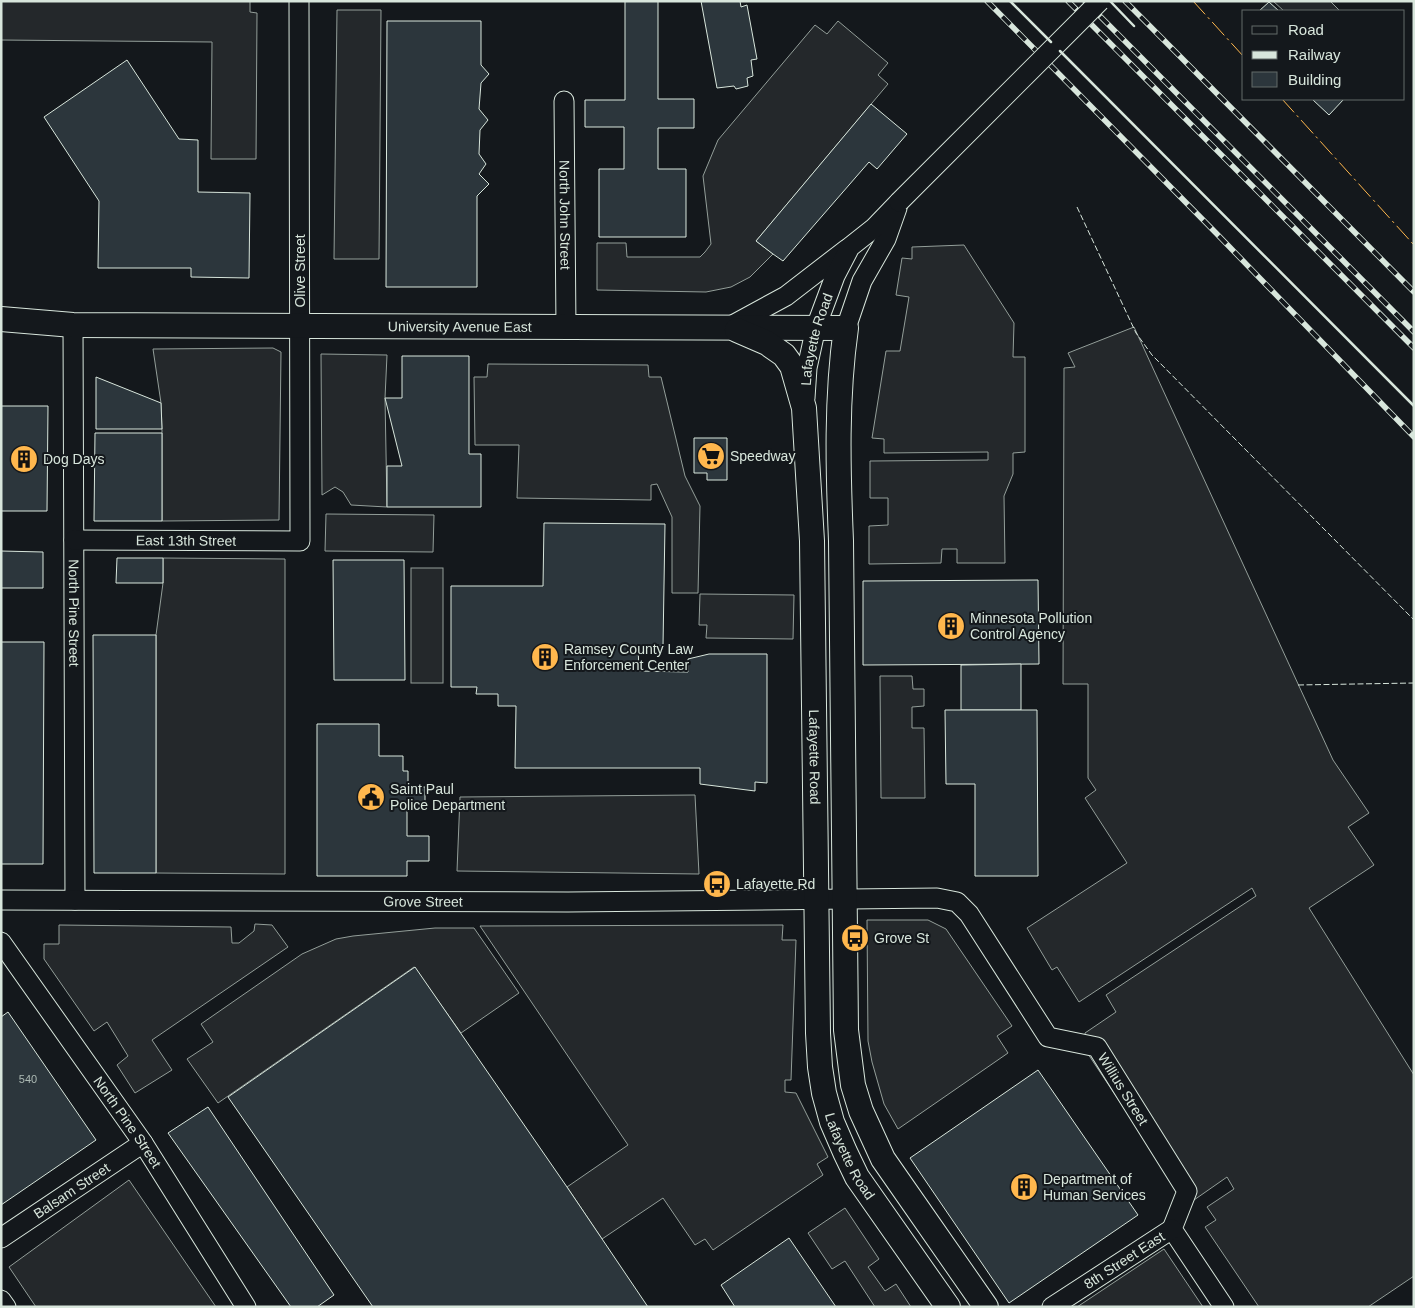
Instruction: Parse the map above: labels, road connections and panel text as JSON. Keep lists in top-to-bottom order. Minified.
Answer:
{"streets":{"main road":["University Avenue East","Lafayette Road"],"street":["North John Street","Olive Street","East 13th Street","North Pine Street","Grove Street","Willius Street","Balsam Street","8th Street East"]},"crossings":[["North John Street","University Avenue East"],["Olive Street","University Avenue East"],["Olive Street","East 13th Street"],["University Avenue East","Lafayette Road"],["University Avenue East","North Pine Street"],["Lafayette Road","Grove Street"],["Lafayette Road","Willius Street"],["East 13th Street","North Pine Street"],["North Pine Street","Grove Street"],["North Pine Street","Balsam Street"],["Grove Street","Willius Street"],["Willius Street","8th Street East"]],"places":{"supermarket":["Speedway"],"building":["Dog Days","Minnesota Pollution Control Agency","Ramsey County Law Enforcement Center","Department of Human Services"],"public building":["Saint Paul Police Department"],"bus stop":["Lafayette Rd","Grove St"]},"house_numbers":["540"],"legend":["Road","Railway","Building"]}
